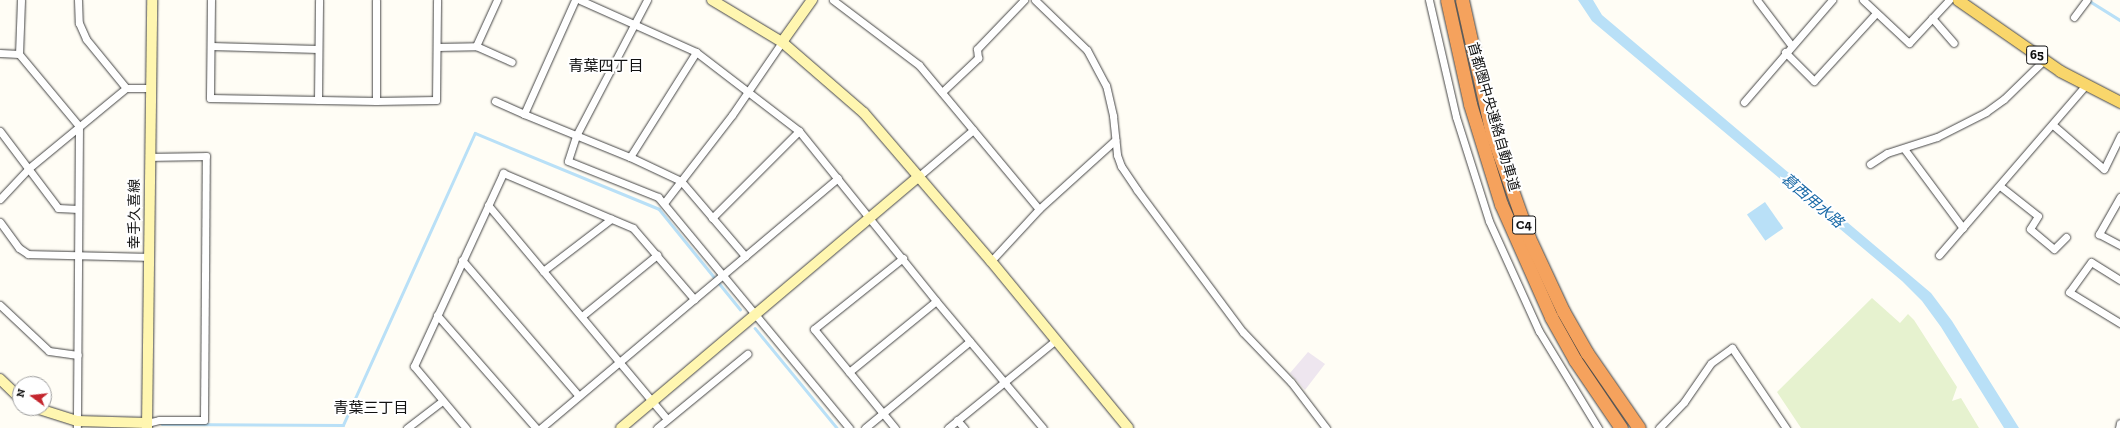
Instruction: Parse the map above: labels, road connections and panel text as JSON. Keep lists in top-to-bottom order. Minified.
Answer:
{"streets":{"highway":["首都圏中央連絡自動車道","C4"],"main road":["65"],"street":["幸手久喜線"]},"districts":["青葉四丁目","青葉三丁目"],"water":["葛西用水路"],"north":"left"}
